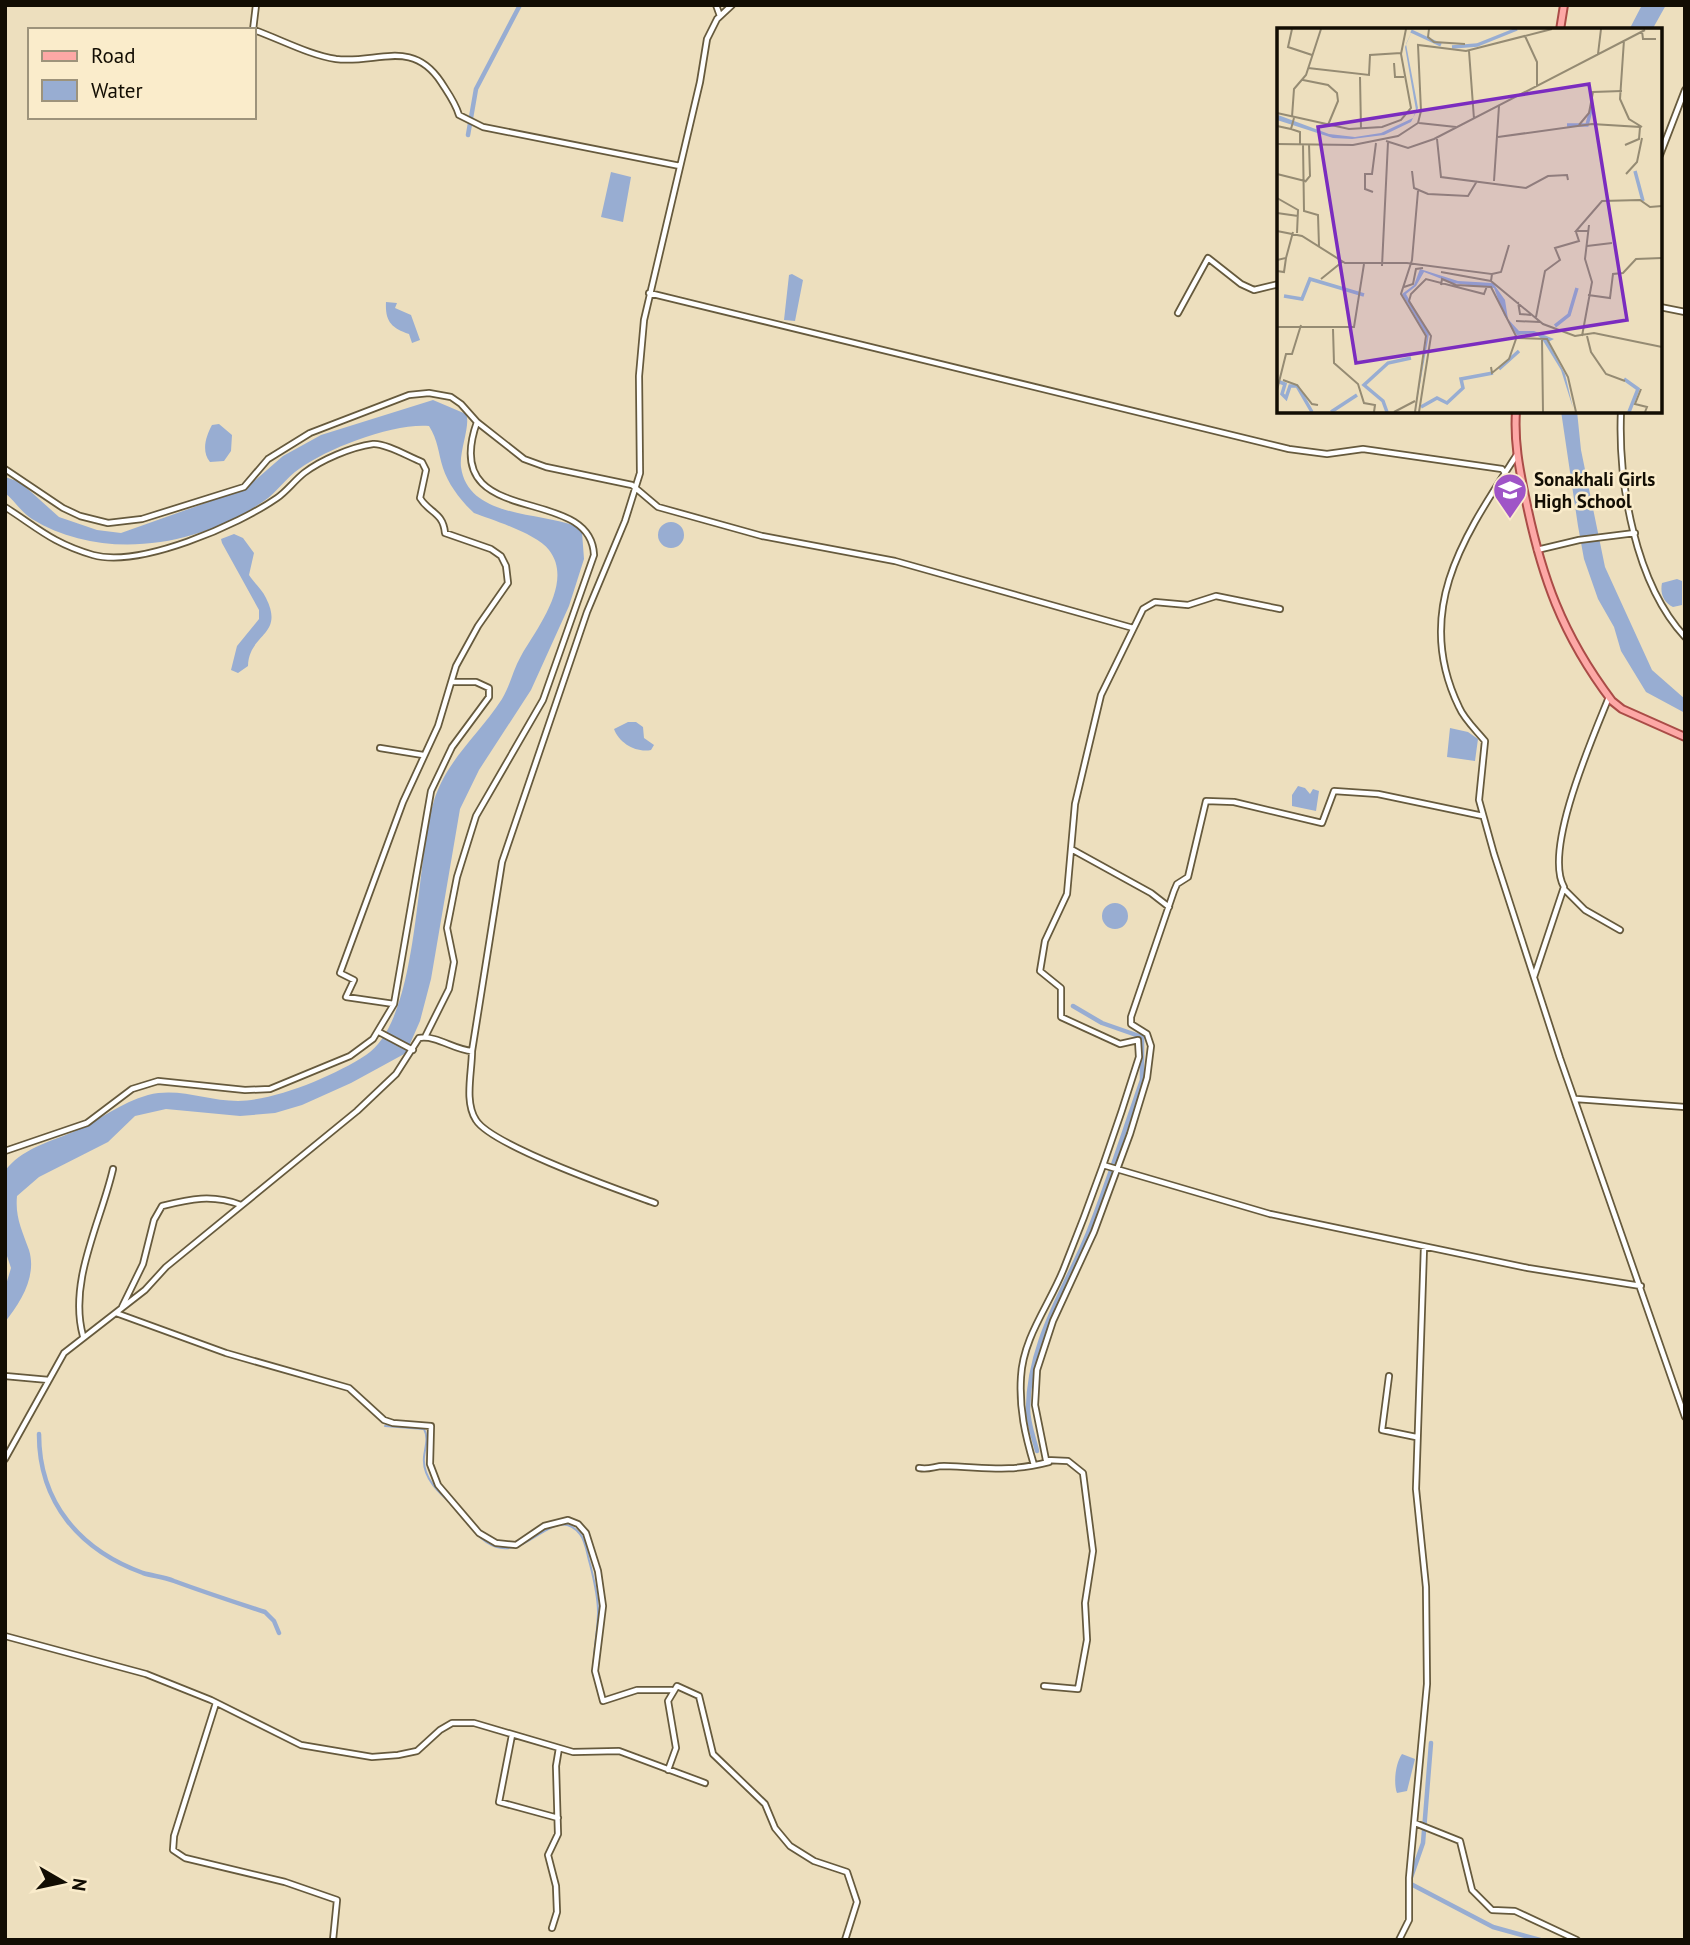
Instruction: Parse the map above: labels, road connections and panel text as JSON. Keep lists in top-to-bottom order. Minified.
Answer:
{"places":{"school or university":["Sonakhali Girls High School"]},"legend":["Road","Water"],"north":"right"}
